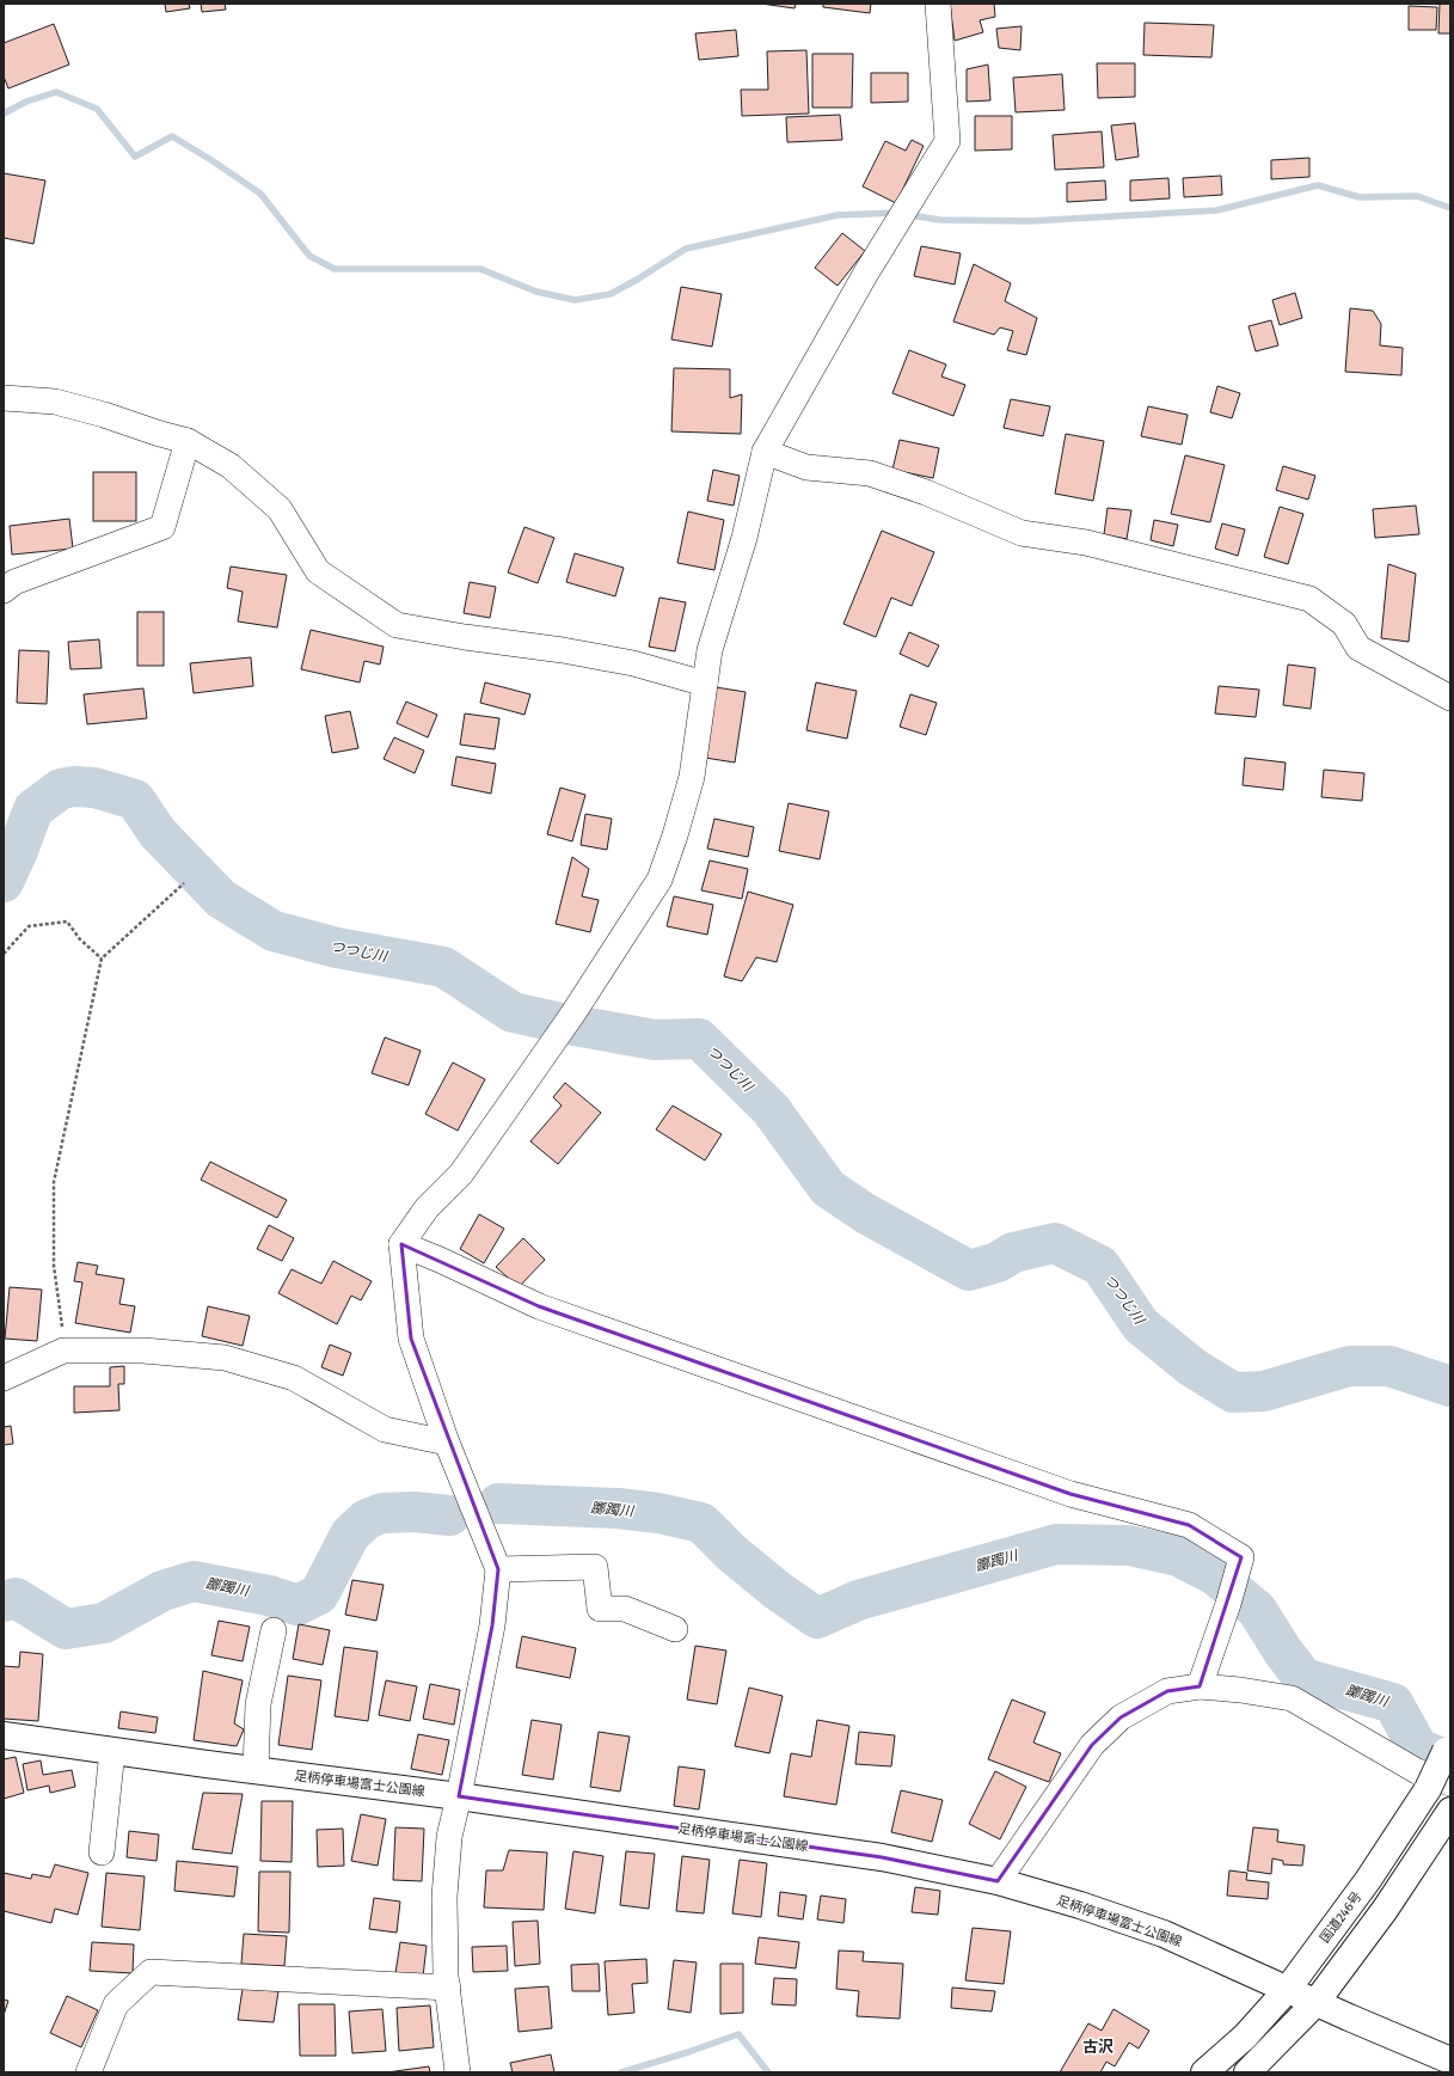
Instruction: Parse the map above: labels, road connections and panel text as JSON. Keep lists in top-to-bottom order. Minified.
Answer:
{"streets":{"main road":["足柄停車場富士公園線","国道246号"]},"crossings":[["足柄停車場富士公園線","国道246号"]],"districts":["古沢"],"water":["つつじ川","躑躅川"]}
